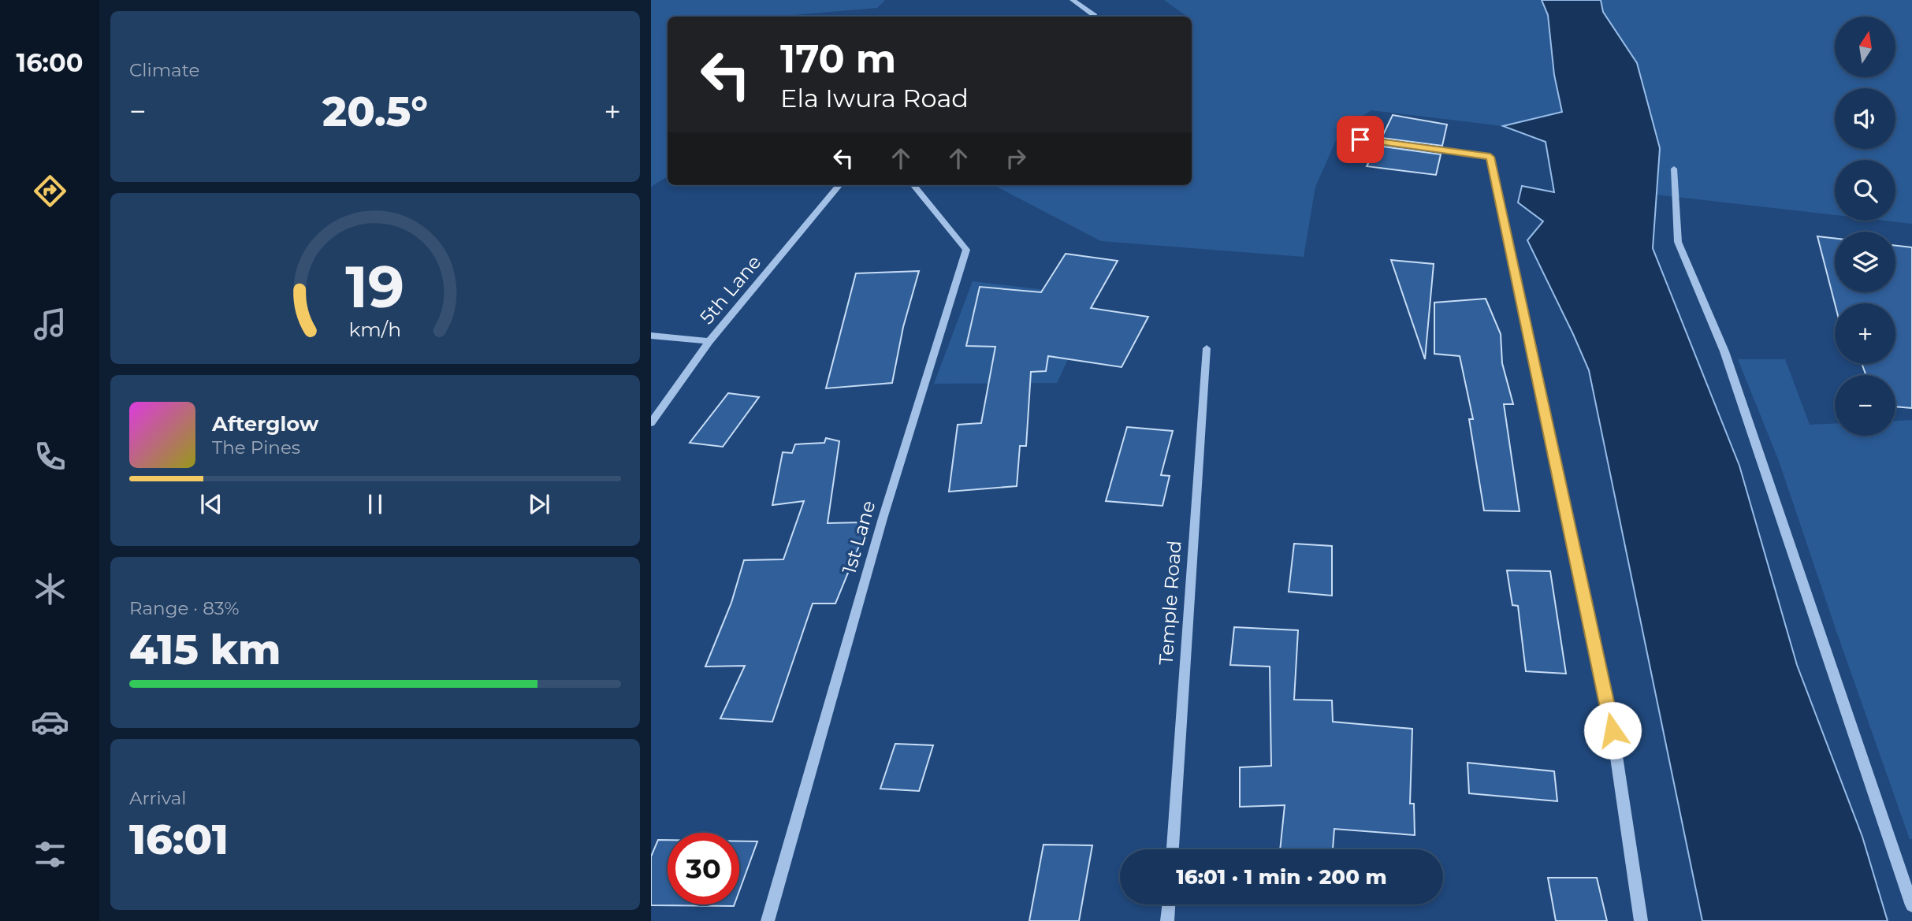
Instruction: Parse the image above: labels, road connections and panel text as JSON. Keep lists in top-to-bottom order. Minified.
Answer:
{"streets":{"street":["5th Lane","1st Lane","Temple Road"]},"north":"top","page":{"tabs":"16:00","tile":["Climate",["Range · 83%","415 km"],["Arrival","16:01"]],"map_buttons":["+","−"],"turn":["170 m","Ela Iwura Road"],"heat":["−","20.5°","+"],"song":["Afterglow","The Pines"],"limit":"30","trip":"16:01 · 1 min · 200 m","gauge":["19","km/h"]}}
